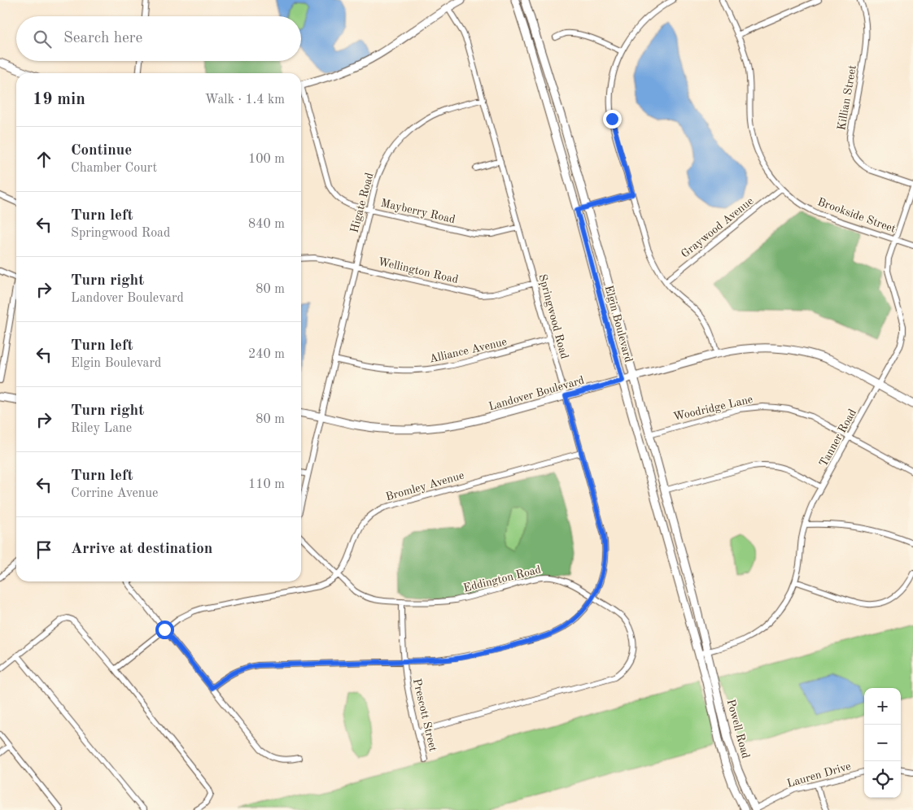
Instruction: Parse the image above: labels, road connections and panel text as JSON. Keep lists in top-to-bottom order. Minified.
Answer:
{"streets":{"main road":["Elgin Boulevard","Landover Boulevard","Powell Road"],"street":["Killian Street","Higate Road","Mayberry Road","Brookside Street","Graywood Avenue","Wellington Road","Springwood Road","Alliance Avenue","Woodridge Lane","Tanner Road","Bromley Avenue","Eddington Road","Prescott Street","Lauren Drive"]},"crossings":[["Killian Street","Tanner Road"],["Higate Road","Mayberry Road"],["Higate Road","Wellington Road"],["Higate Road","Springwood Road"],["Higate Road","Alliance Avenue"],["Mayberry Road","Springwood Road"],["Brookside Street","Graywood Avenue"],["Brookside Street","Tanner Road"],["Wellington Road","Springwood Road"],["Springwood Road","Alliance Avenue"],["Springwood Road","Landover Boulevard"],["Springwood Road","Bromley Avenue"],["Springwood Road","Eddington Road"],["Springwood Road","Prescott Street"],["Elgin Boulevard","Landover Boulevard"],["Elgin Boulevard","Woodridge Lane"],["Elgin Boulevard","Tanner Road"],["Elgin Boulevard","Powell Road"],["Landover Boulevard","Tanner Road"],["Woodridge Lane","Tanner Road"],["Tanner Road","Powell Road"],["Bromley Avenue","Eddington Road"],["Eddington Road","Prescott Street"],["Powell Road","Lauren Drive"]],"page":{"search":"Search here","heading":["19 min","Walk · 1.4 km"],"list":[["Continue","Chamber Court","100 m"],["Turn left","Springwood Road","840 m"],["Turn right","Landover Boulevard","80 m"],["Turn left","Elgin Boulevard","240 m"],["Turn right","Riley Lane","80 m"],["Turn left","Corrine Avenue","110 m"],"Arrive at destination"],"map_buttons":["+","−"]}}
